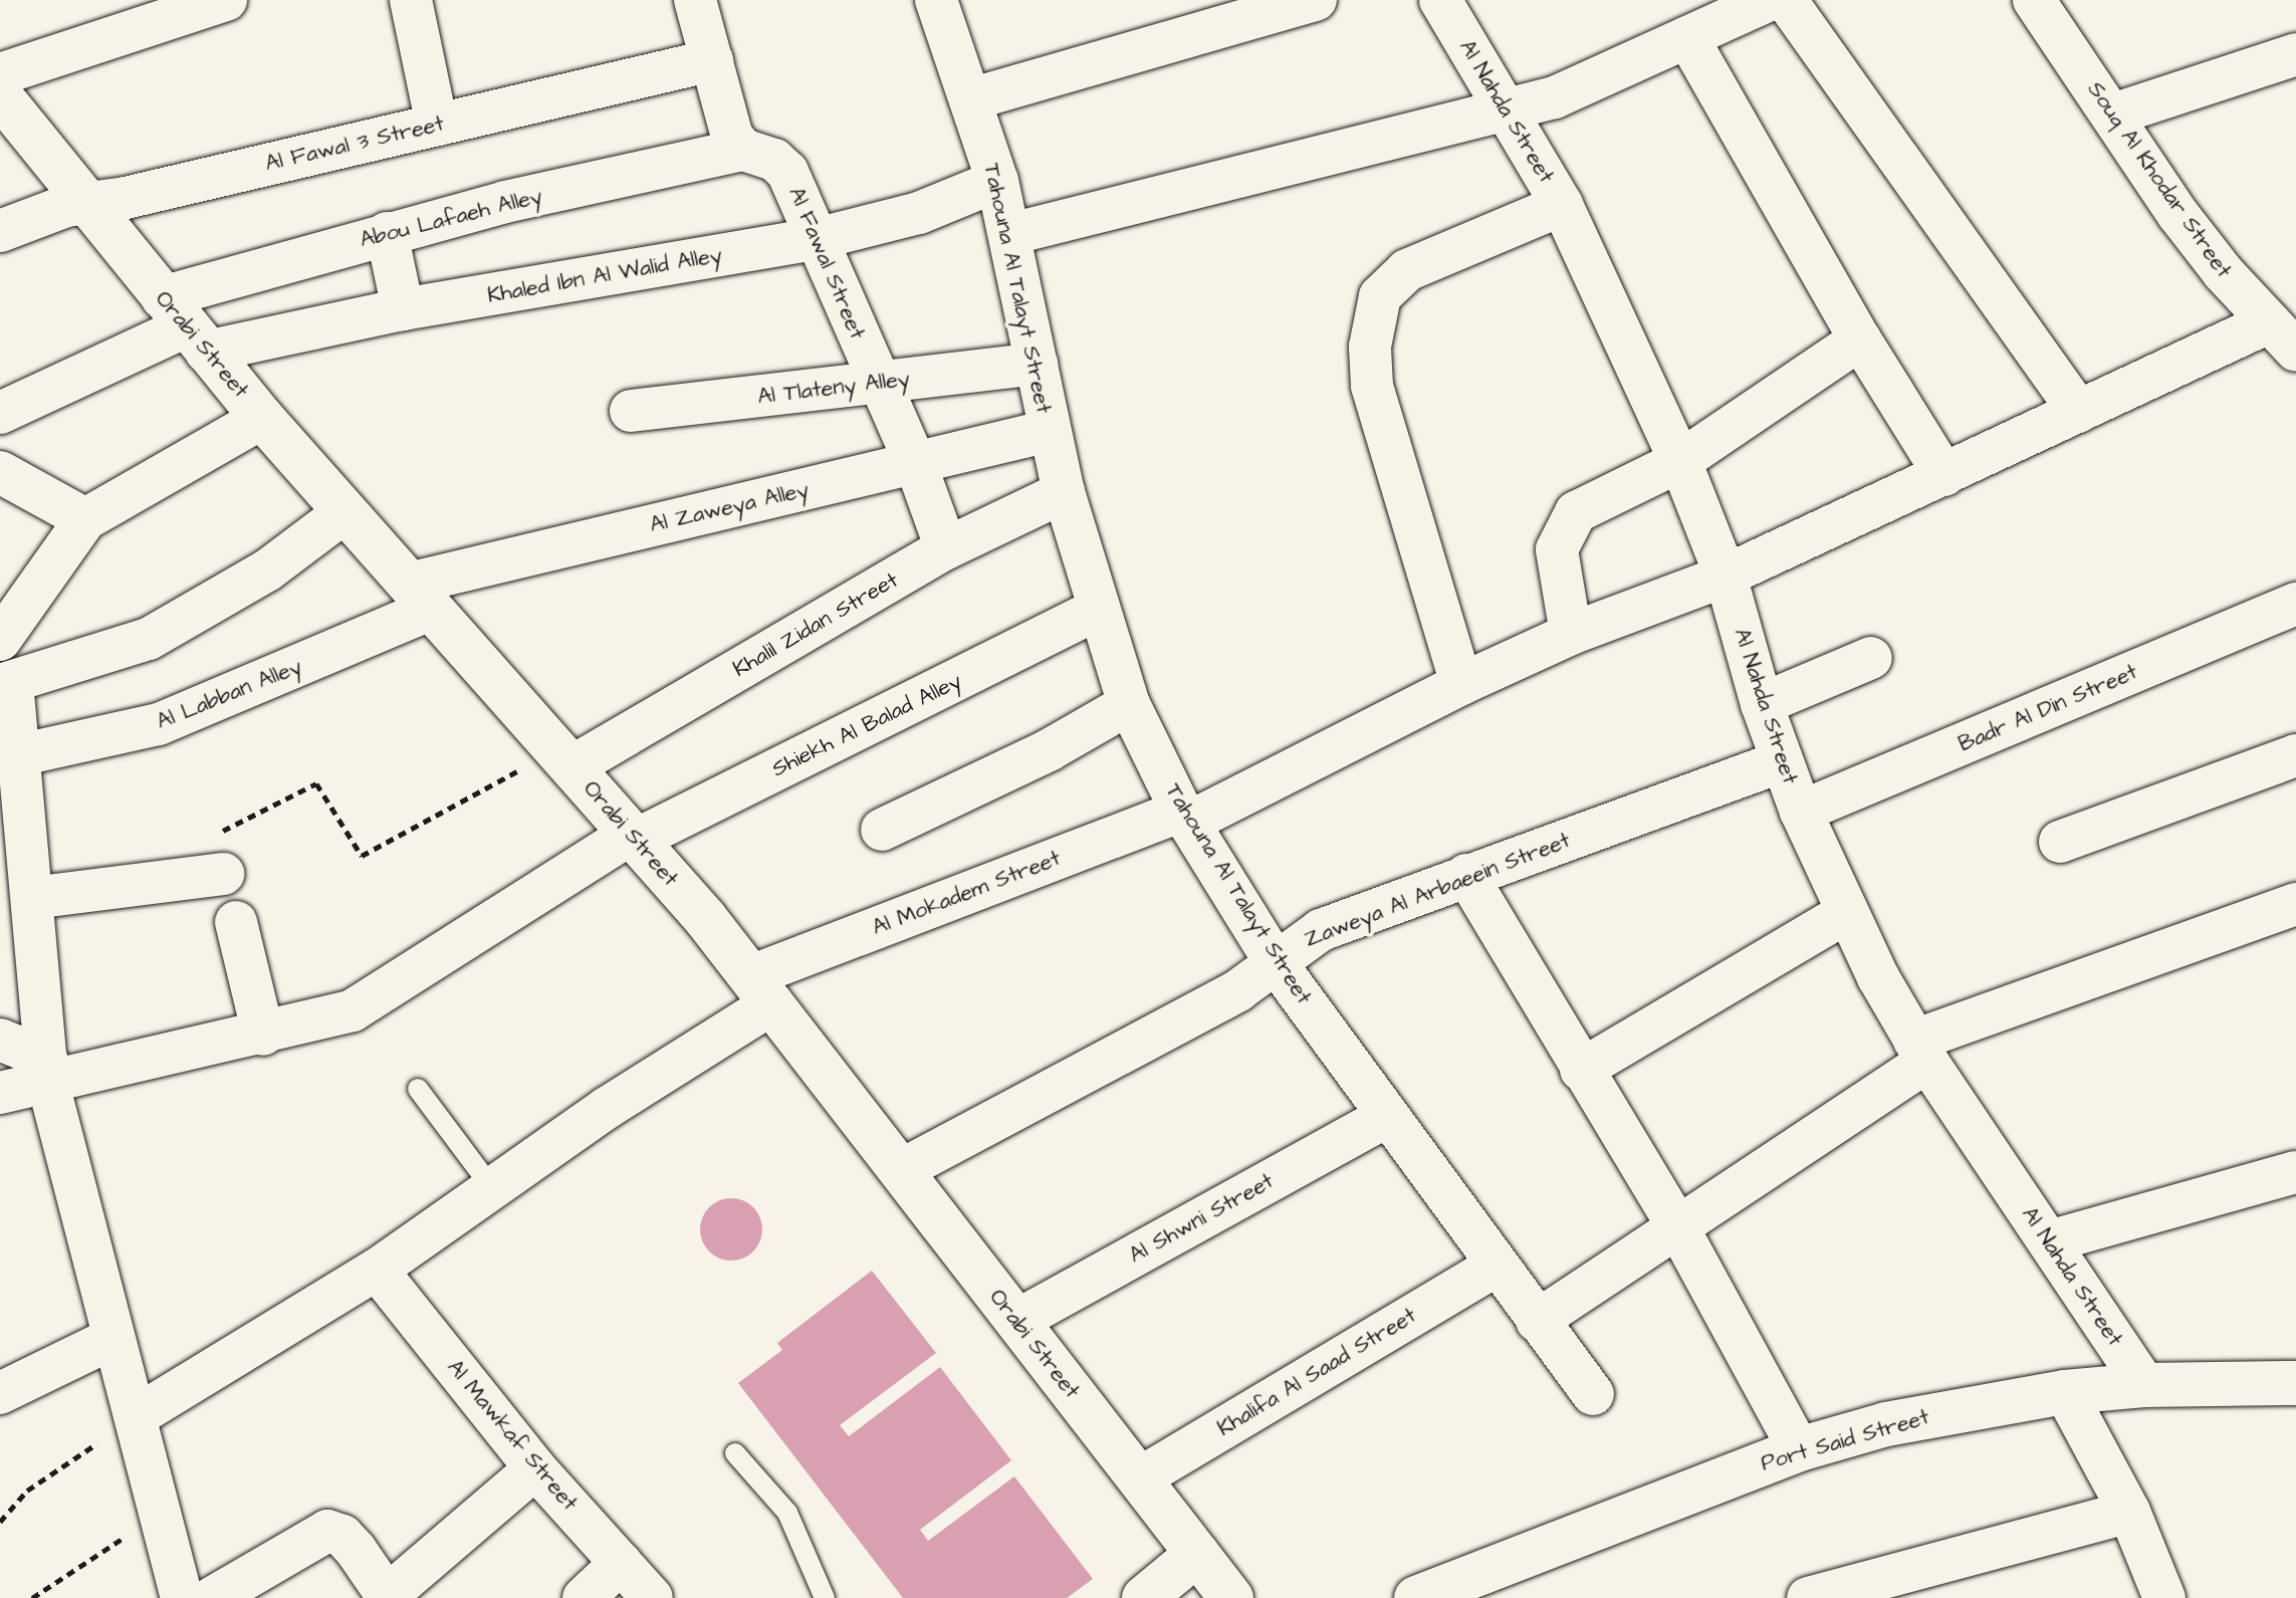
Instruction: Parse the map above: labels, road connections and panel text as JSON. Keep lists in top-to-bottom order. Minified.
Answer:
{"streets":{"street":["Al Nahda Street","Al Fawal 3 Street","Souq Al Khodar Street","Abou Lafaeh Alley","Al Fawal Street","Khaled Ibn Al Walid Alley","Tahouna Al Talayt Street","Orabi Street","Al Tlateny Alley","Al Zaweya Alley","Khalil Zidan Street","Al Labban Alley","Badr Al Din Street","Shiekh Al Balad Alley","Zaweya Al Arbaeein Street","Al Mokadem Street","Al Shwni Street","Khalifa Al Saad Street","Al Mawkaf Street","Port Said Street"]},"crossings":[["Al Nahda Street","Badr Al Din Street"],["Al Nahda Street","Zaweya Al Arbaeein Street"],["Al Nahda Street","Al Mokadem Street"],["Al Nahda Street","Port Said Street"],["Al Fawal 3 Street","Orabi Street"],["Souq Al Khodar Street","Al Mokadem Street"],["Abou Lafaeh Alley","Al Fawal Street"],["Abou Lafaeh Alley","Khaled Ibn Al Walid Alley"],["Abou Lafaeh Alley","Orabi Street"],["Al Fawal Street","Khaled Ibn Al Walid Alley"],["Al Fawal Street","Al Tlateny Alley"],["Al Fawal Street","Al Zaweya Alley"],["Al Fawal Street","Khalil Zidan Street"],["Khaled Ibn Al Walid Alley","Tahouna Al Talayt Street"],["Khaled Ibn Al Walid Alley","Orabi Street"],["Tahouna Al Talayt Street","Al Tlateny Alley"],["Tahouna Al Talayt Street","Al Zaweya Alley"],["Tahouna Al Talayt Street","Khalil Zidan Street"],["Tahouna Al Talayt Street","Shiekh Al Balad Alley"],["Tahouna Al Talayt Street","Zaweya Al Arbaeein Street"],["Tahouna Al Talayt Street","Al Mokadem Street"],["Tahouna Al Talayt Street","Al Shwni Street"],["Tahouna Al Talayt Street","Khalifa Al Saad Street"],["Orabi Street","Al Zaweya Alley"],["Orabi Street","Khalil Zidan Street"],["Orabi Street","Al Labban Alley"],["Orabi Street","Shiekh Al Balad Alley"],["Orabi Street","Zaweya Al Arbaeein Street"],["Orabi Street","Al Mokadem Street"],["Orabi Street","Al Shwni Street"],["Orabi Street","Khalifa Al Saad Street"],["Al Zaweya Alley","Al Labban Alley"],["Al Mokadem Street","Al Mawkaf Street"]]}
